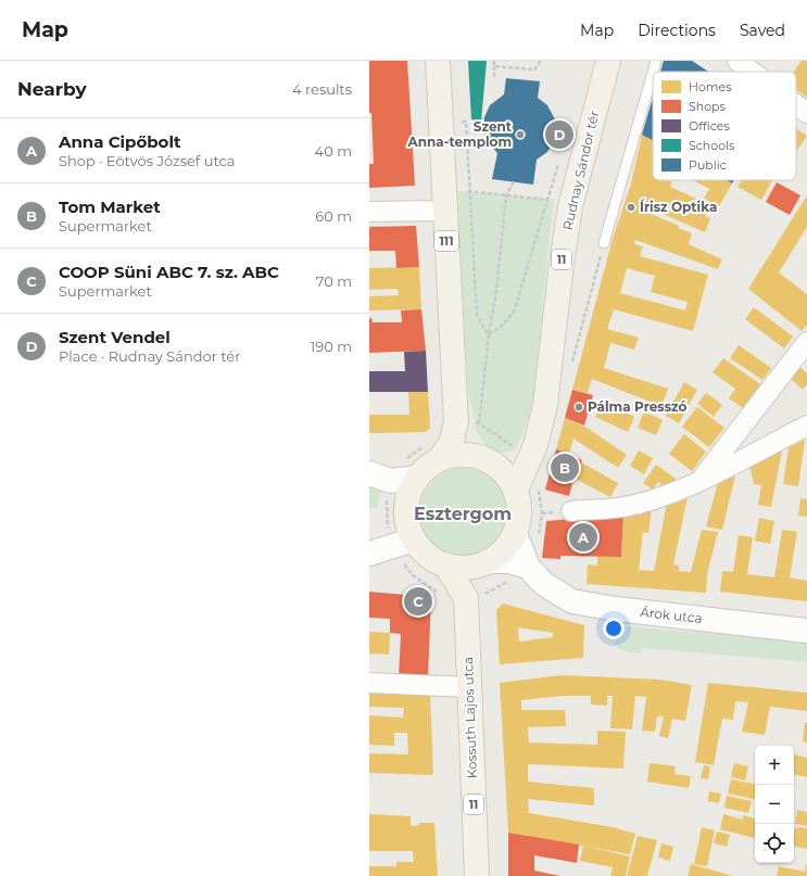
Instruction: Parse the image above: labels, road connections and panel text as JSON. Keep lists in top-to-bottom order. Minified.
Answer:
{"streets":{"main road":["Rudnay Sándor tér","111","11","Árok utca","Kossuth Lajos utca"]},"crossings":[["Rudnay Sándor tér","111"],["Rudnay Sándor tér","11"],["Rudnay Sándor tér","Árok utca"],["111","11"],["111","Árok utca"],["11","Árok utca"],["11","Kossuth Lajos utca"]],"districts":["Esztergom"],"places":["Szent Anna-templom","Írisz Optika","Pálma Presszó"],"legend":["Homes","Shops","Offices","Schools","Public"],"page":{"header":"Map","nav":["Map","Directions","Saved"],"heading":["Nearby","4 results"],"list":[{"mark":"A","name":"Anna Cipőbolt","note":"Shop · Eötvös József utca","value":"40 m"},{"mark":"B","name":"Tom Market","note":"Supermarket","value":"60 m"},{"mark":"C","name":"COOP Süni ABC 7. sz. ABC","note":"Supermarket","value":"70 m"},{"mark":"D","name":"Szent Vendel","note":"Place · Rudnay Sándor tér","value":"190 m"}],"pins":["D","B","A","C"],"map_buttons":["+","−"]}}
